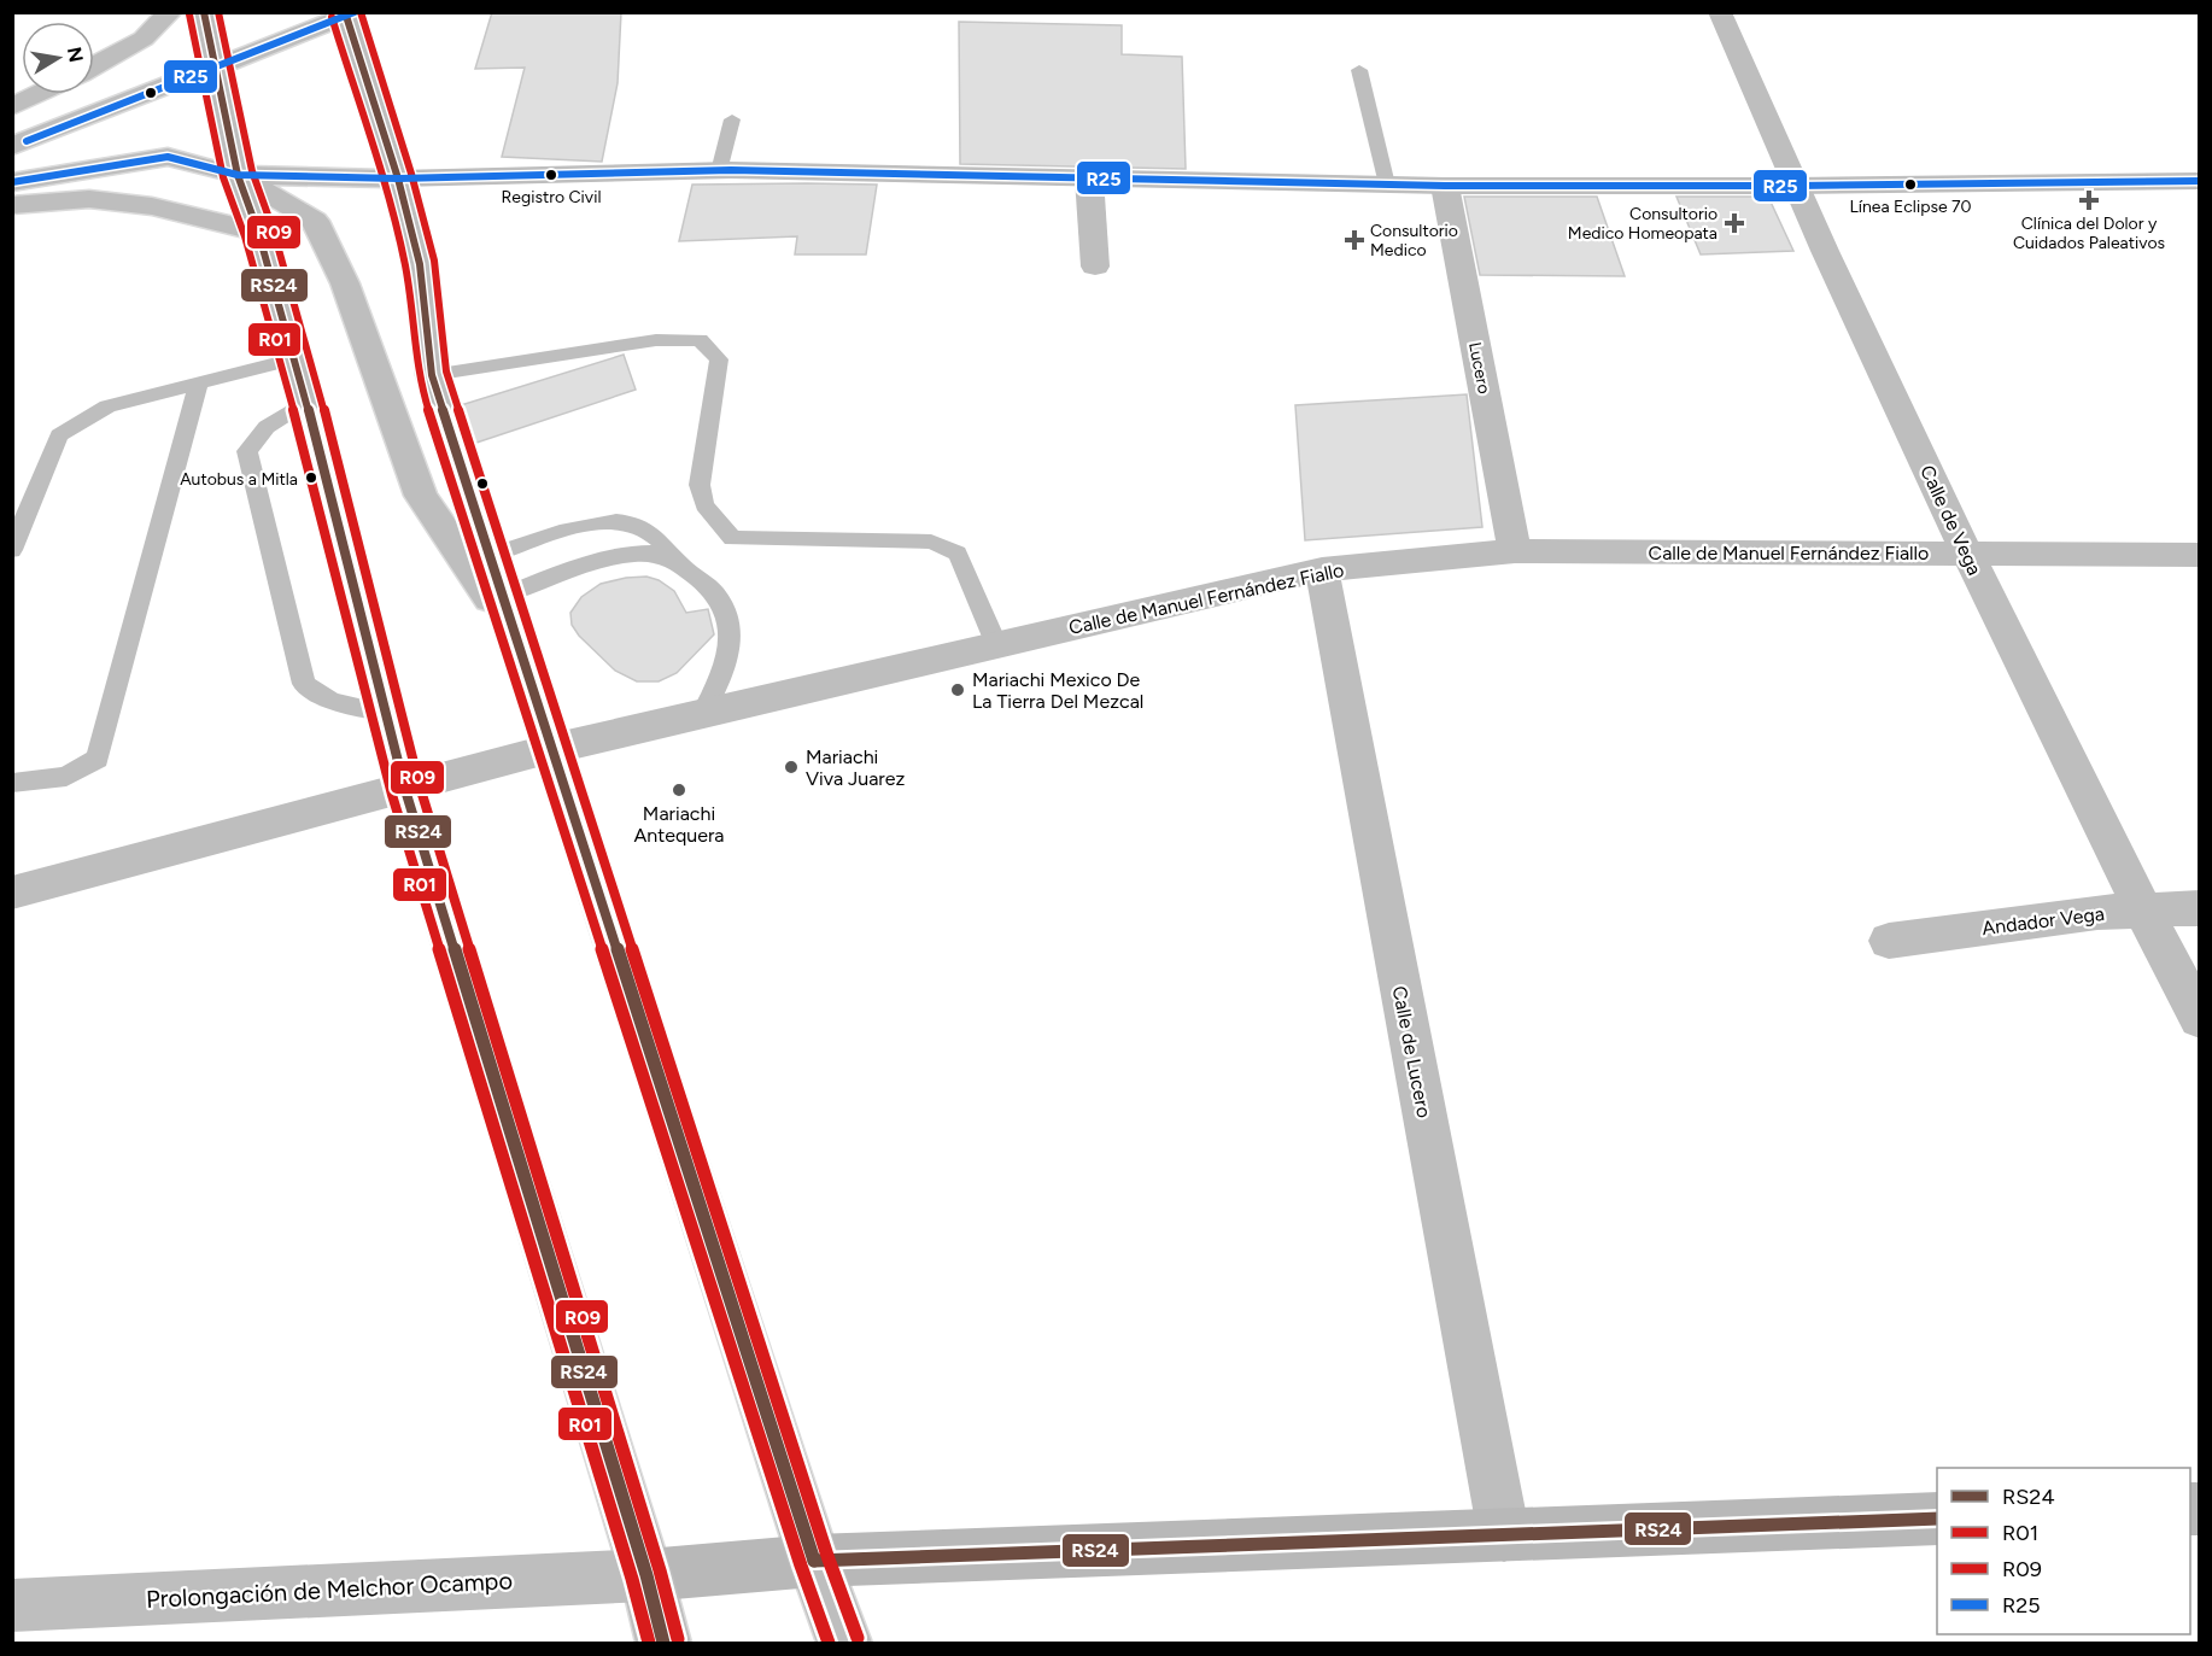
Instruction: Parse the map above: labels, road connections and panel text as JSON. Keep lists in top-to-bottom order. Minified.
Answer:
{"streets":{"street":["Lucero","Calle de Vega","Calle de Manuel Fernández Fiallo","Andador Vega","Calle de Lucero","Prolongación de Melchor Ocampo"]},"crossings":[["Lucero","Calle de Manuel Fernández Fiallo"],["Calle de Vega","Calle de Manuel Fernández Fiallo"],["Calle de Vega","Andador Vega"],["Calle de Manuel Fernández Fiallo","Calle de Lucero"]],"places":{"other":["Registro Civil","Línea Eclipse 70","Autobus a Mitla","Mariachi Mexico De La Tierra Del Mezcal","Mariachi Viva Juarez","Mariachi Antequera"],"health":["Clínica del Dolor y Cuidados Paleativos","Consultorio Medico Homeopata","Consultorio Medico"]},"lines":["transit line RS24","transit line R09","transit line R25","transit line R01"],"legend":["RS24","R01","R09","R25"],"north":"right"}
